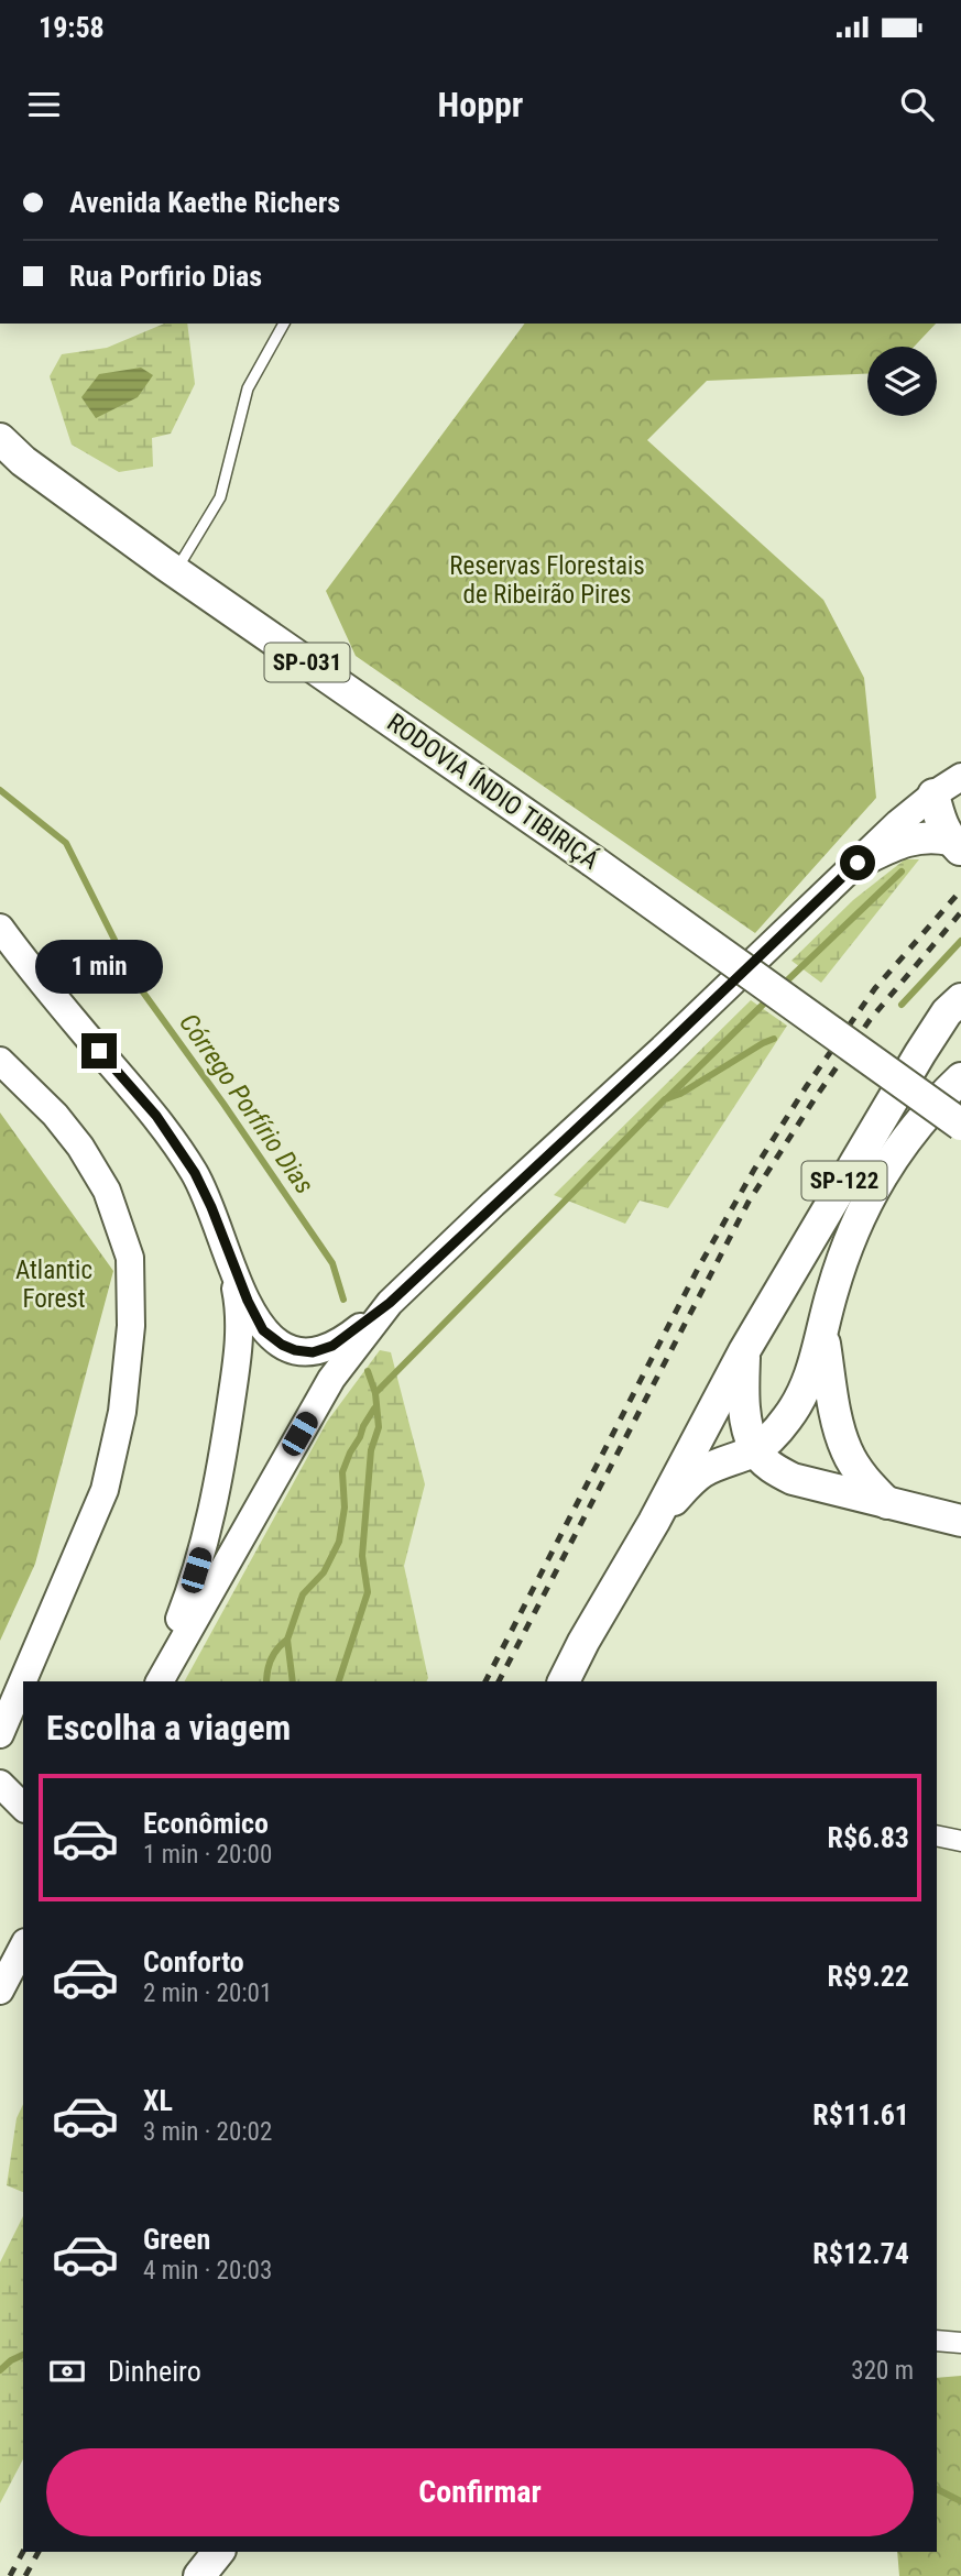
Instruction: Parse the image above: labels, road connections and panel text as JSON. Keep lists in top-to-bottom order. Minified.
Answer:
{"streets":{"highway":["SP-031","RODOVIA ÍNDIO TIBIRIÇÁ","SP-122"]},"water":["Córrego Porfírio Dias"],"parks":["Reservas Florestais de Ribeirão Pires","Atlantic Forest"],"page":{"status":"19:58","header":"Hoppr","banner":["Avenida Kaethe Richers","Rua Porfirio Dias"],"bubble":"1 min","heading":"Escolha a viagem","list":[{"name":"Econômico","note":"1 min · 20:00","value":"R$6.83"},{"name":"Conforto","note":"2 min · 20:01","value":"R$9.22"},{"name":"XL","note":"3 min · 20:02","value":"R$11.61"},{"name":"Green","note":"4 min · 20:03","value":"R$12.74"}],"pay":["Dinheiro","320 m"],"buttons":"Confirmar"}}
